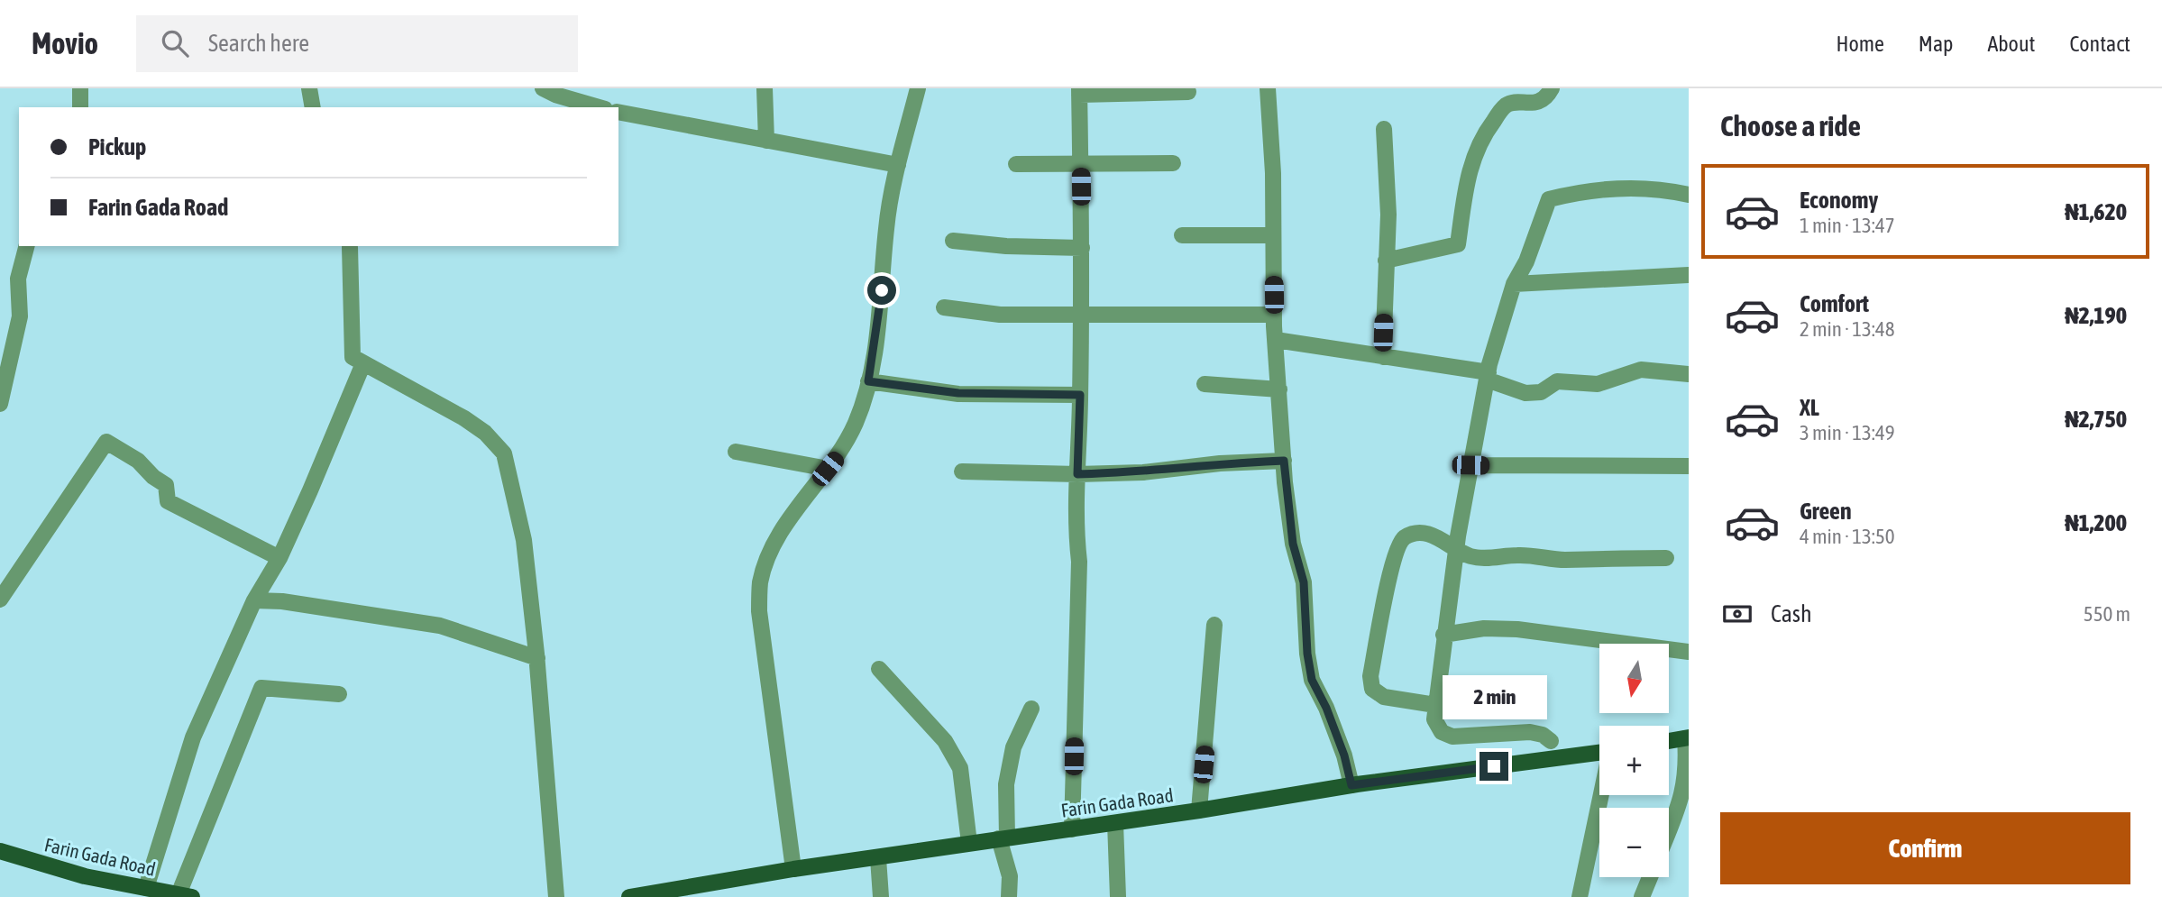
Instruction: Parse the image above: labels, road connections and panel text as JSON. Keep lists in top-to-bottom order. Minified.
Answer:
{"streets":{"main road":["Farin Gada Road"]},"north":"bottom","page":{"header":"Movio","search":"Search here","nav":["Home","Map","About","Contact"],"heading":"Choose a ride","banner":["Pickup","Farin Gada Road"],"list":[{"name":"Economy","note":"1 min · 13:47","value":"₦1,620"},{"name":"Comfort","note":"2 min · 13:48","value":"₦2,190"},{"name":"XL","note":"3 min · 13:49","value":"₦2,750"},{"name":"Green","note":"4 min · 13:50","value":"₦1,200"}],"pay":["Cash","550 m"],"map_buttons":["+","−"],"bubble":"2 min","buttons":"Confirm"}}
